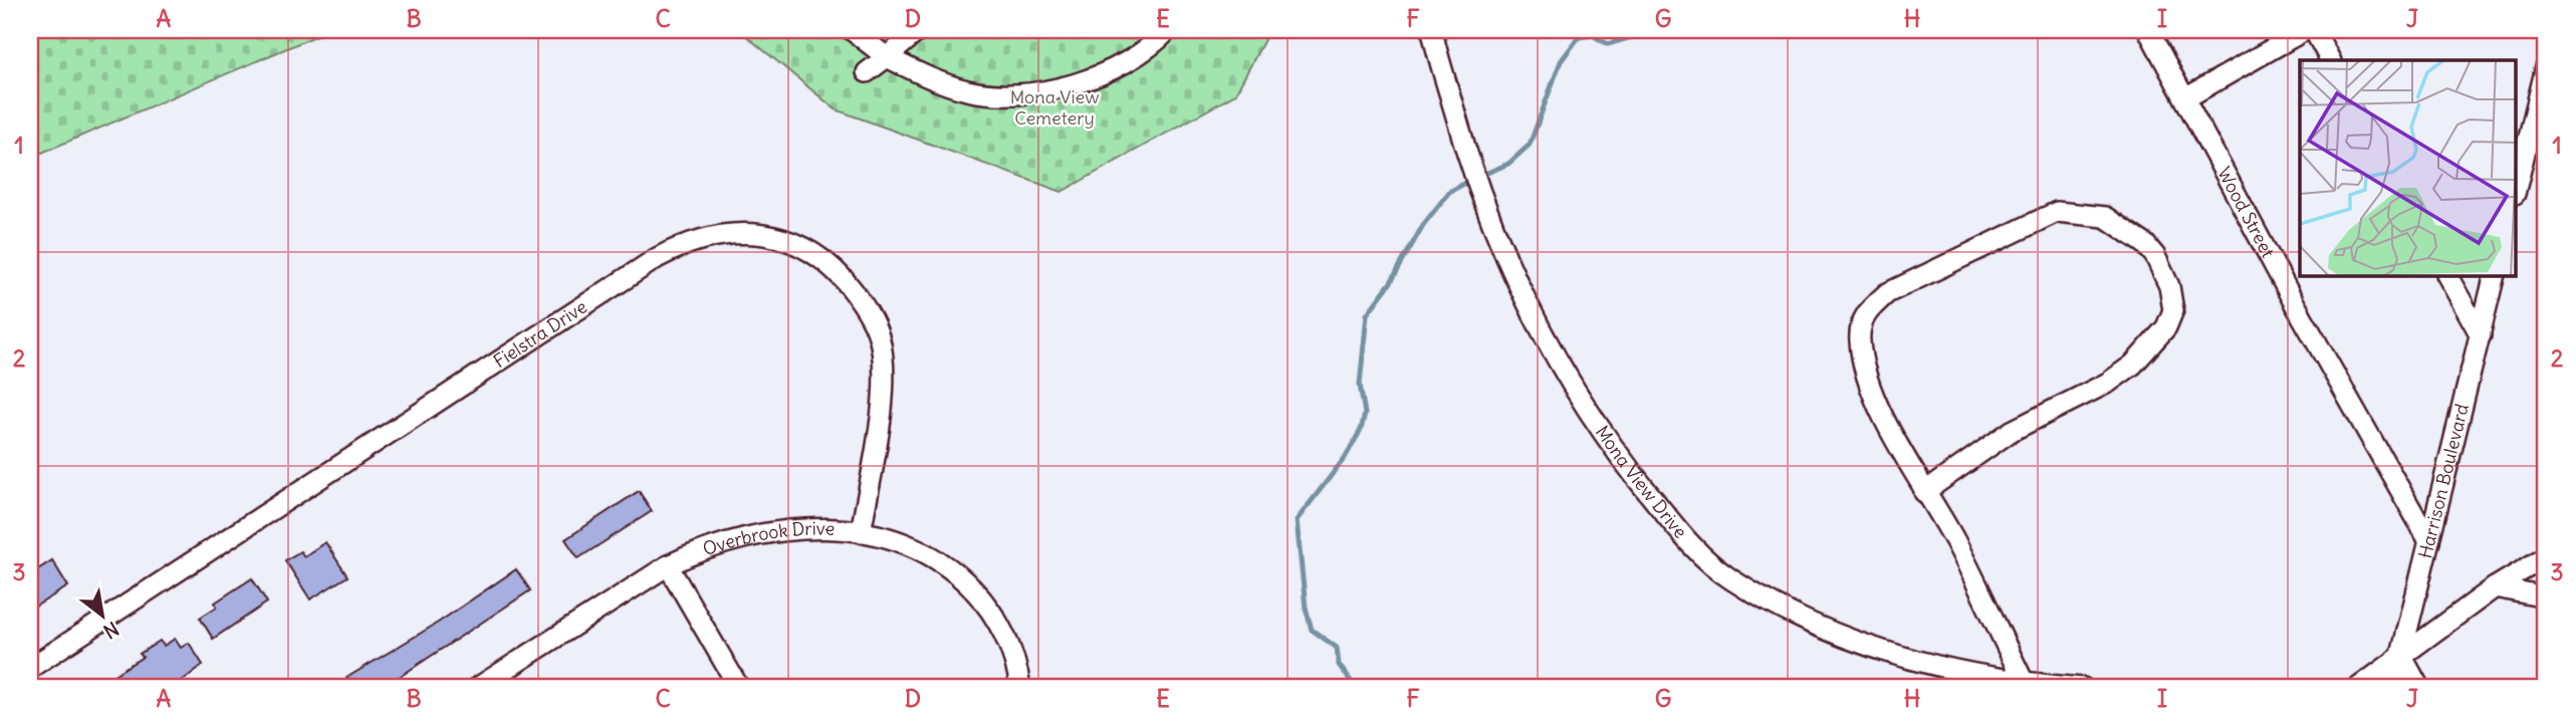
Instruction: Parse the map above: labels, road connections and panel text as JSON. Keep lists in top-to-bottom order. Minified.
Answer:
{"streets":{"street":["Wood Street","Fielstra Drive","Harrison Boulevard","Mona View Drive","Overbrook Drive"]},"crossings":[["Wood Street","Harrison Boulevard"],["Fielstra Drive","Overbrook Drive"]],"parks":["Mona View Cemetery"],"north":"bottom right","grid":{"columns":["A","B","C","D","E","F","G","H","I","J"],"rows":["1","2","3"]}}
